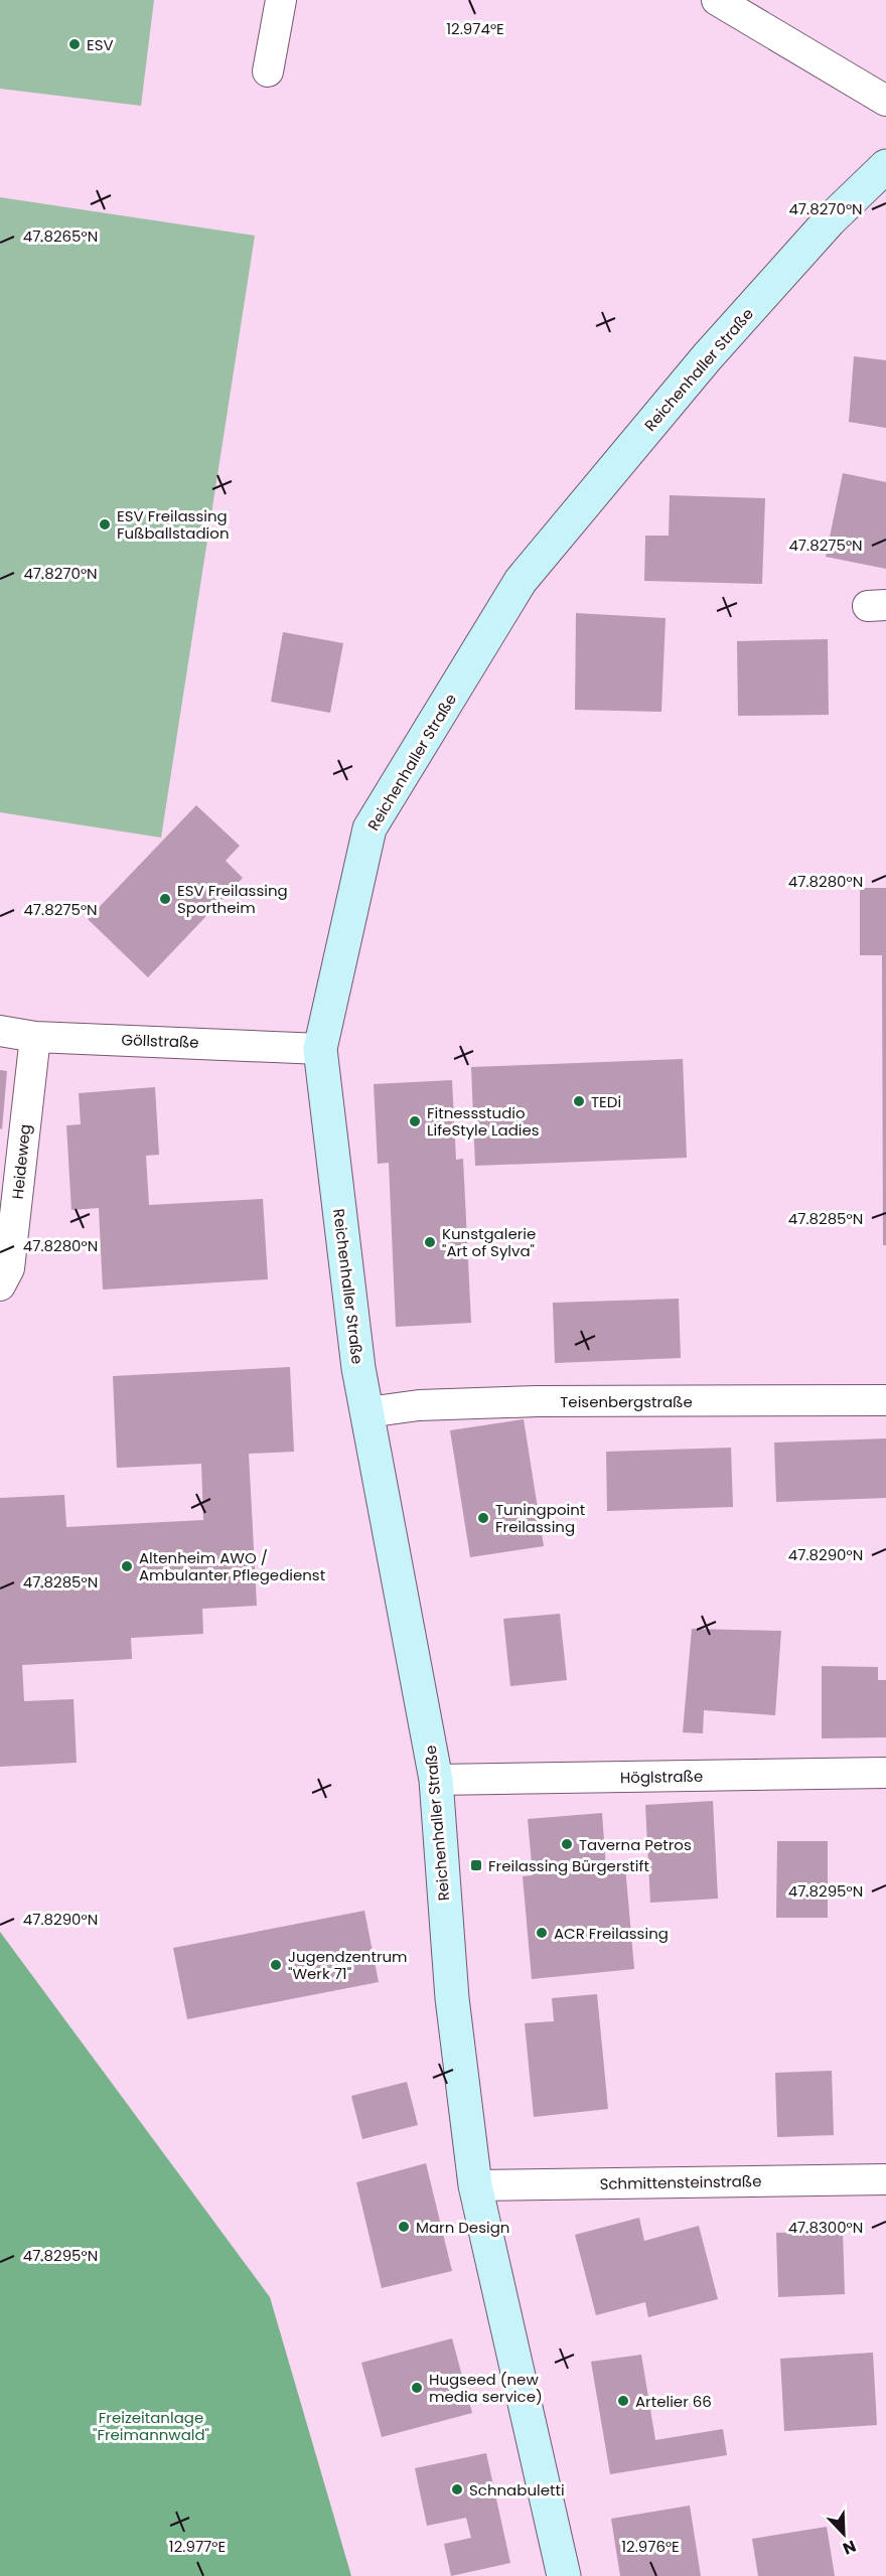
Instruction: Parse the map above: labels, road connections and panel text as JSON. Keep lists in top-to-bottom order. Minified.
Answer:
{"streets":{"street":["Reichenhaller Straße","Göllstraße","Heideweg","Teisenbergstraße","Höglstraße","Schmittensteinstraße"]},"crossings":[["Reichenhaller Straße","Göllstraße"],["Reichenhaller Straße","Teisenbergstraße"],["Reichenhaller Straße","Höglstraße"],["Reichenhaller Straße","Schmittensteinstraße"],["Göllstraße","Heideweg"]],"parks":["Freizeitanlage \"Freimannwald\""],"places":{"other":["ESV","ESV Freilassing Fußballstadion","ESV Freilassing Sportheim","TEDi","Fitnessstudio LifeStyle Ladies","Kunstgalerie \"Art of Sylva\"","Tuningpoint Freilassing","Altenheim AWO / Ambulanter Pflegedienst","Taverna Petros","ACR Freilassing","Jugendzentrum \"Werk 71\"","Marn Design","Hugseed (new media service)","Artelier 66","Schnabuletti"],"transit":["Freilassing Bürgerstift"]},"north":"bottom right","coordinates":["12.974°E","47.8270°N","47.8265°N","47.8275°N","47.8280°N","47.8285°N","47.8290°N","47.8295°N","47.8300°N","12.977°E","12.976°E"]}
